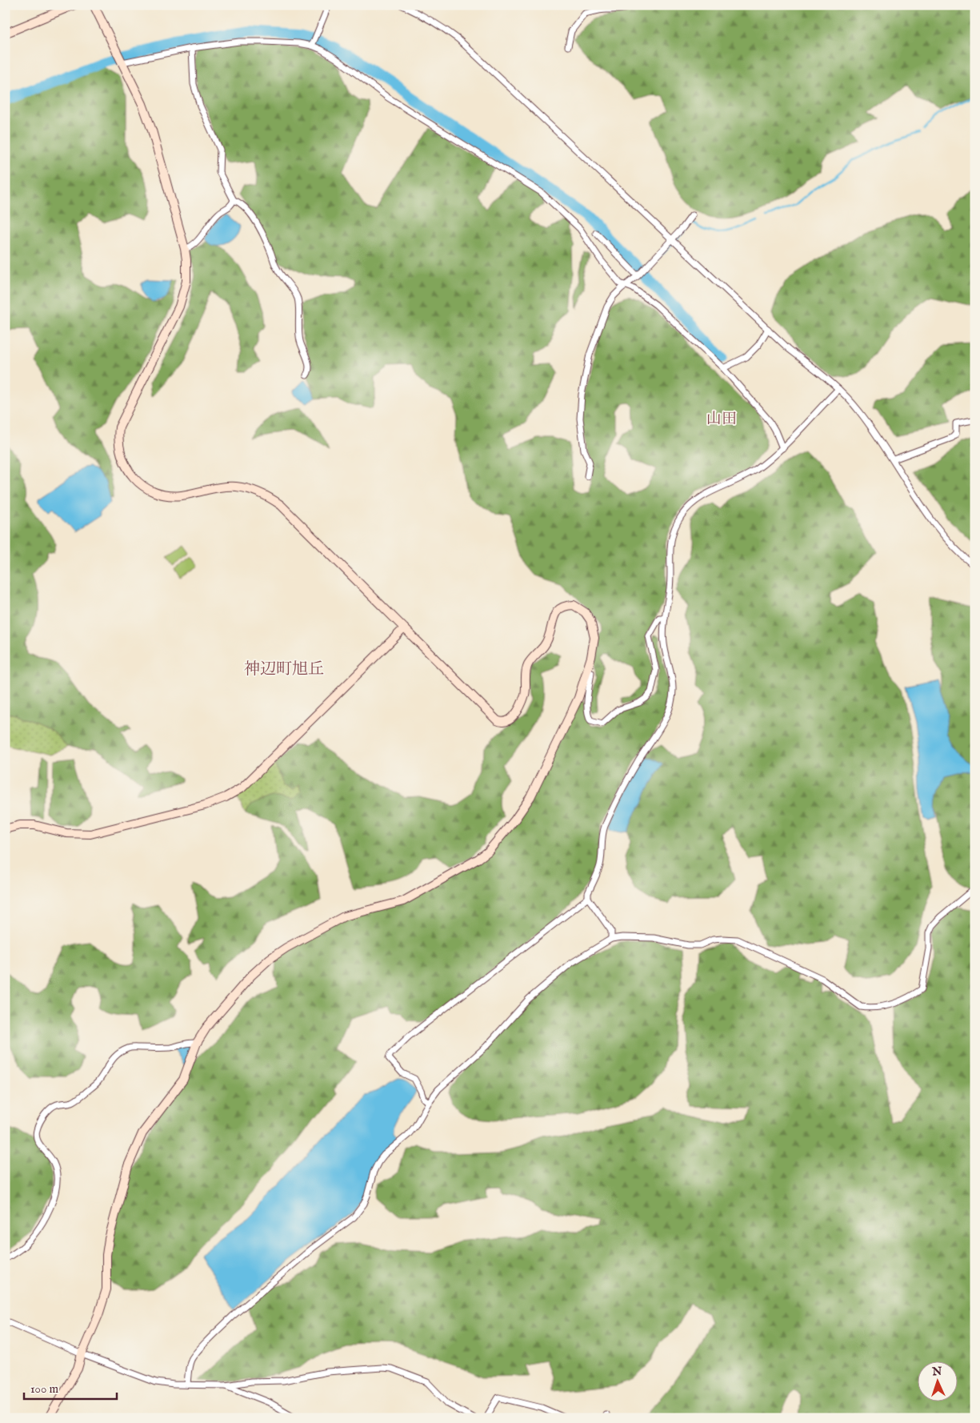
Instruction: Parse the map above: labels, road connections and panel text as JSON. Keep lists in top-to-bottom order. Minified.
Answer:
{"districts":["山田","神辺町旭丘"],"scale_bar":"100 m","north":"top"}
